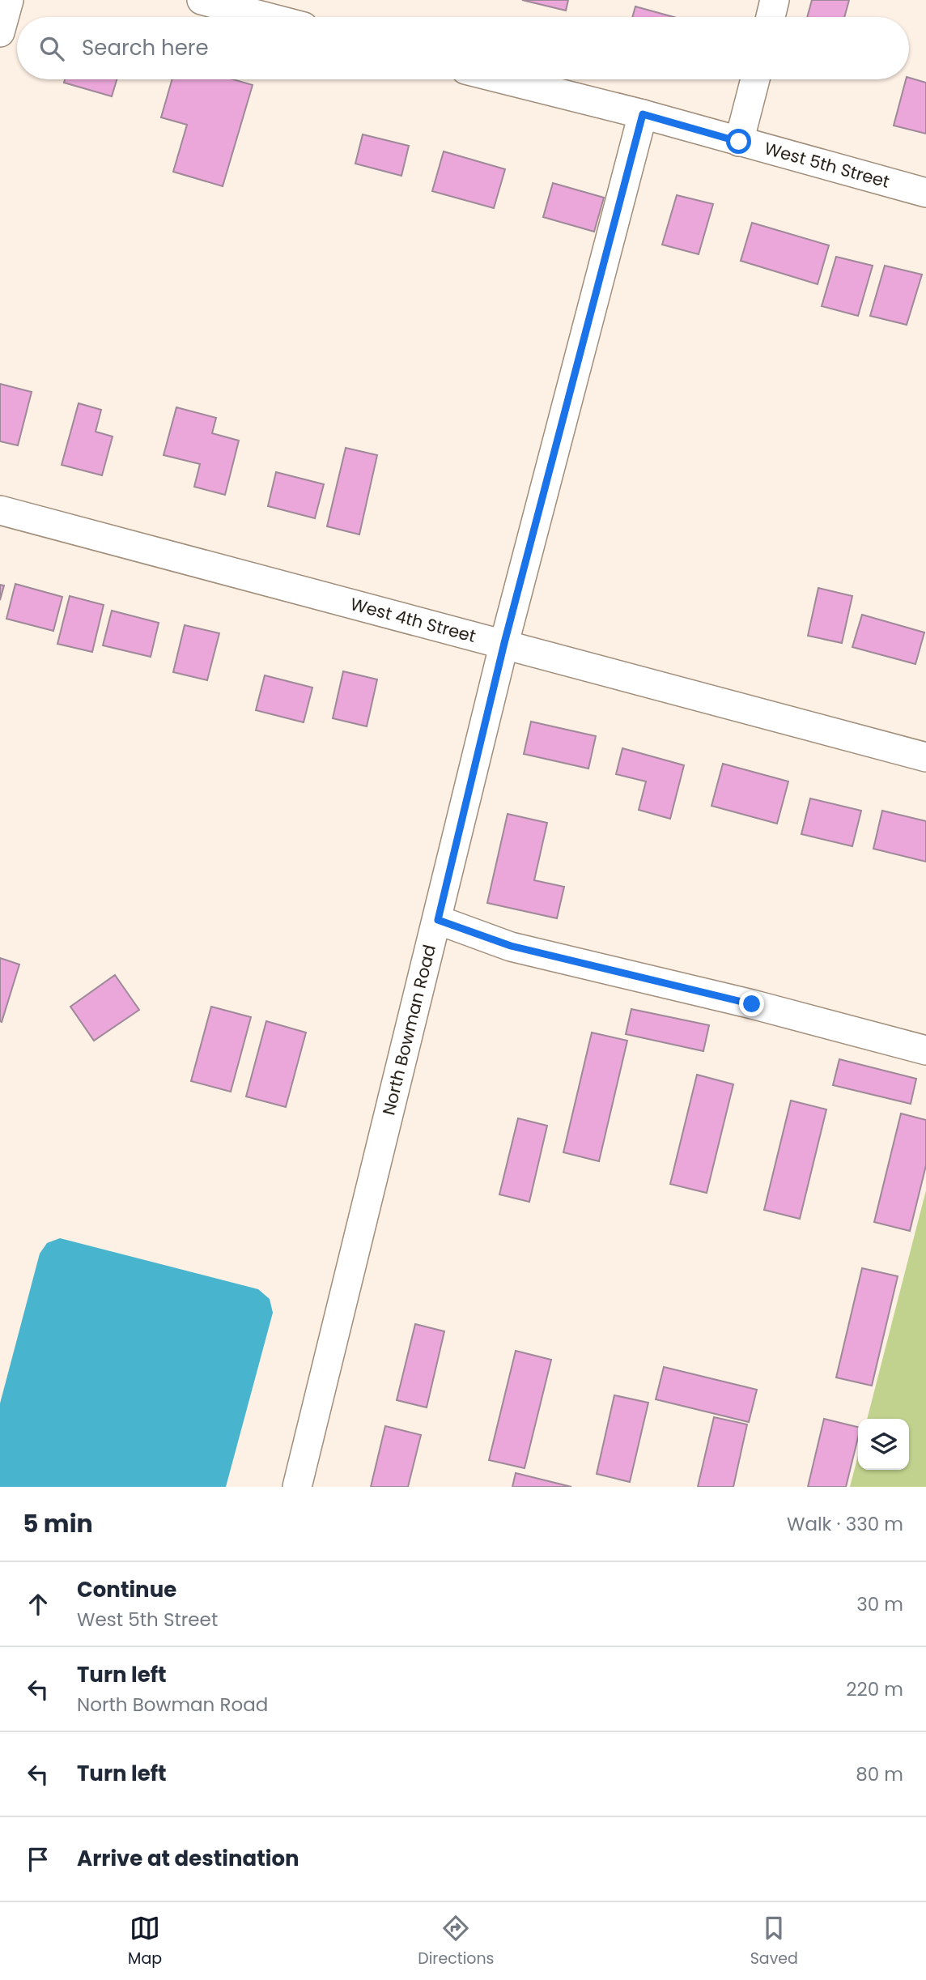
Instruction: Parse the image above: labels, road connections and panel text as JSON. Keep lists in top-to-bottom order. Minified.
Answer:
{"streets":{"street":["West 5th Street","West 4th Street","North Bowman Road"]},"crossings":[["West 5th Street","North Bowman Road"],["West 4th Street","North Bowman Road"]],"page":{"search":"Search here","heading":["5 min","Walk · 330 m"],"list":[["Continue","West 5th Street","30 m"],["Turn left","North Bowman Road","220 m"],["Turn left","80 m"],"Arrive at destination"],"nav":["Map","Directions","Saved"]}}
